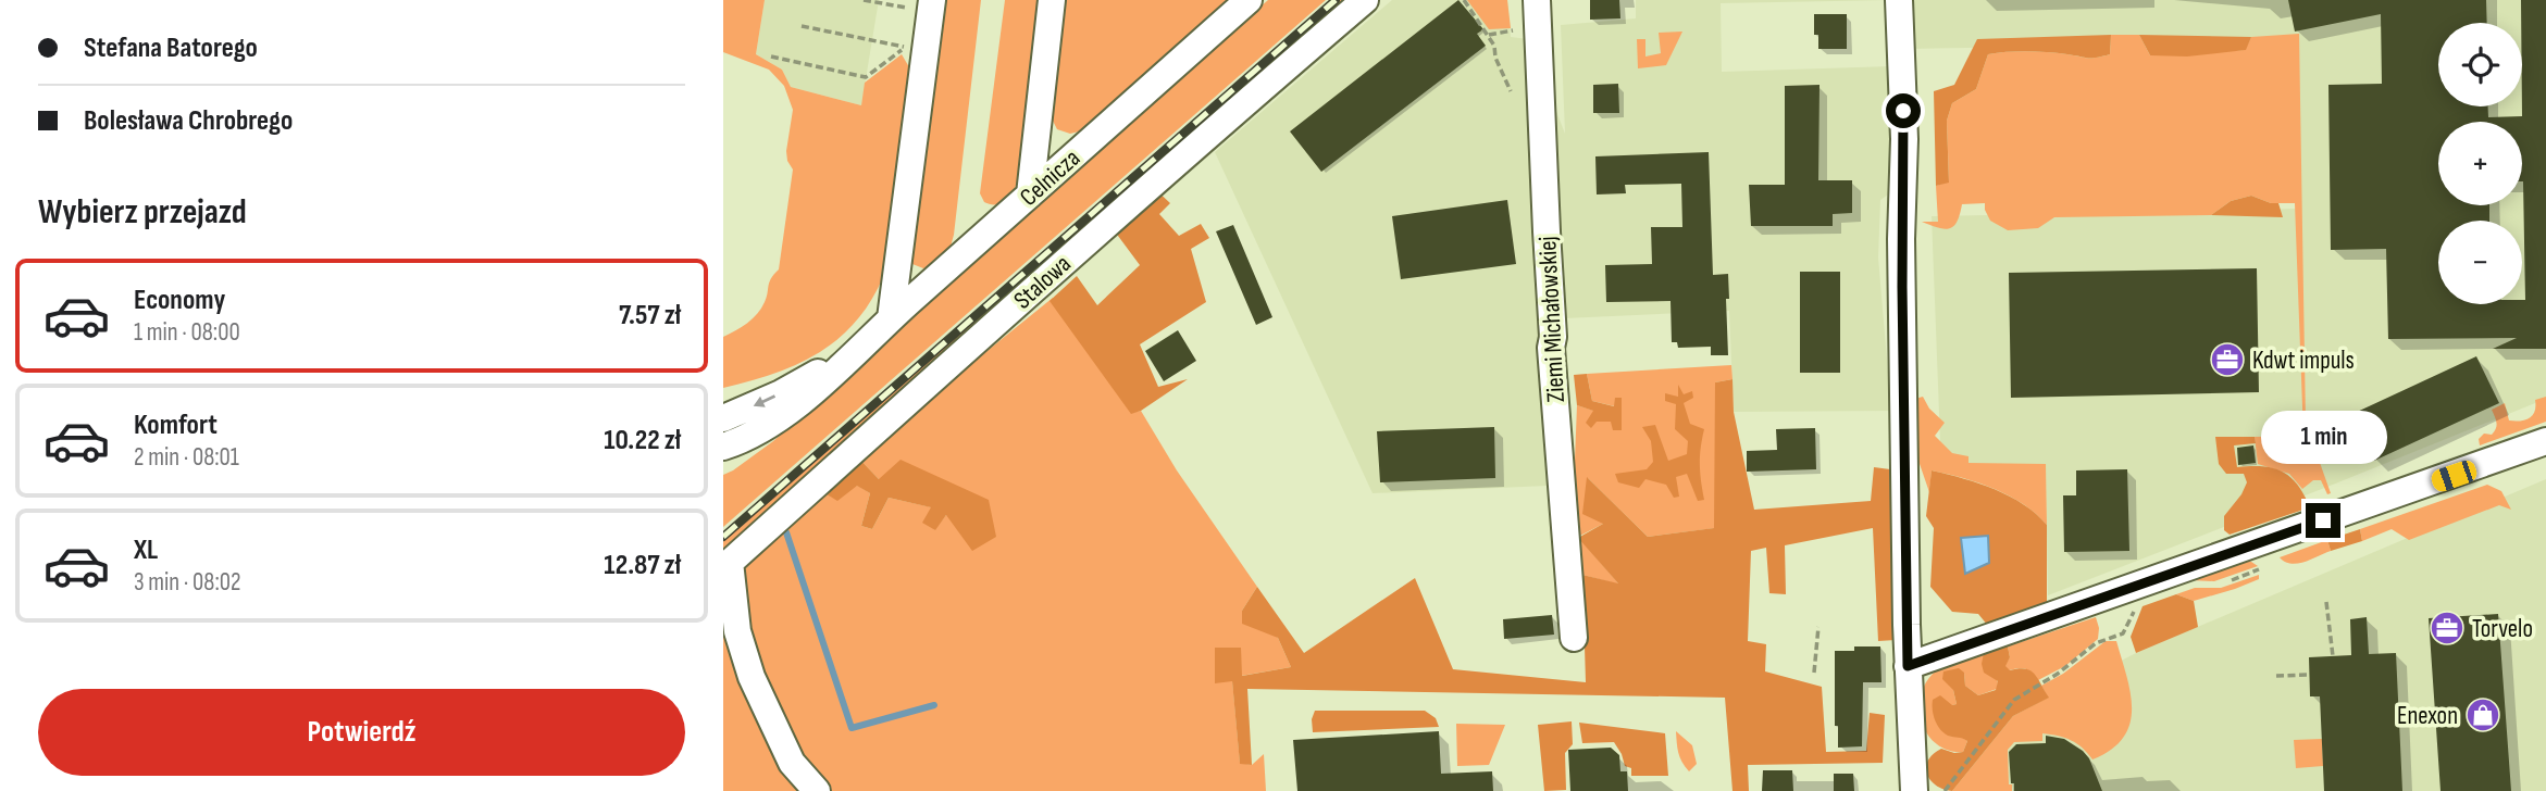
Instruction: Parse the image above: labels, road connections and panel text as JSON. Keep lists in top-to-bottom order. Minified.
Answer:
{"streets":{"street":["Celnicza","Stalowa","Ziemi Michałowskiej"]},"places":{"office":["Kdwt impuls","Torvelo"],"shop":["Enexon"]},"page":{"banner":["Stefana Batorego","Bolesława Chrobrego"],"map_buttons":["+","−"],"heading":"Wybierz przejazd","list":[{"name":"Economy","note":"1 min · 08:00","value":"7.57 zł"},{"name":"Komfort","note":"2 min · 08:01","value":"10.22 zł"},{"name":"XL","note":"3 min · 08:02","value":"12.87 zł"}],"bubble":"1 min","buttons":"Potwierdź"}}
